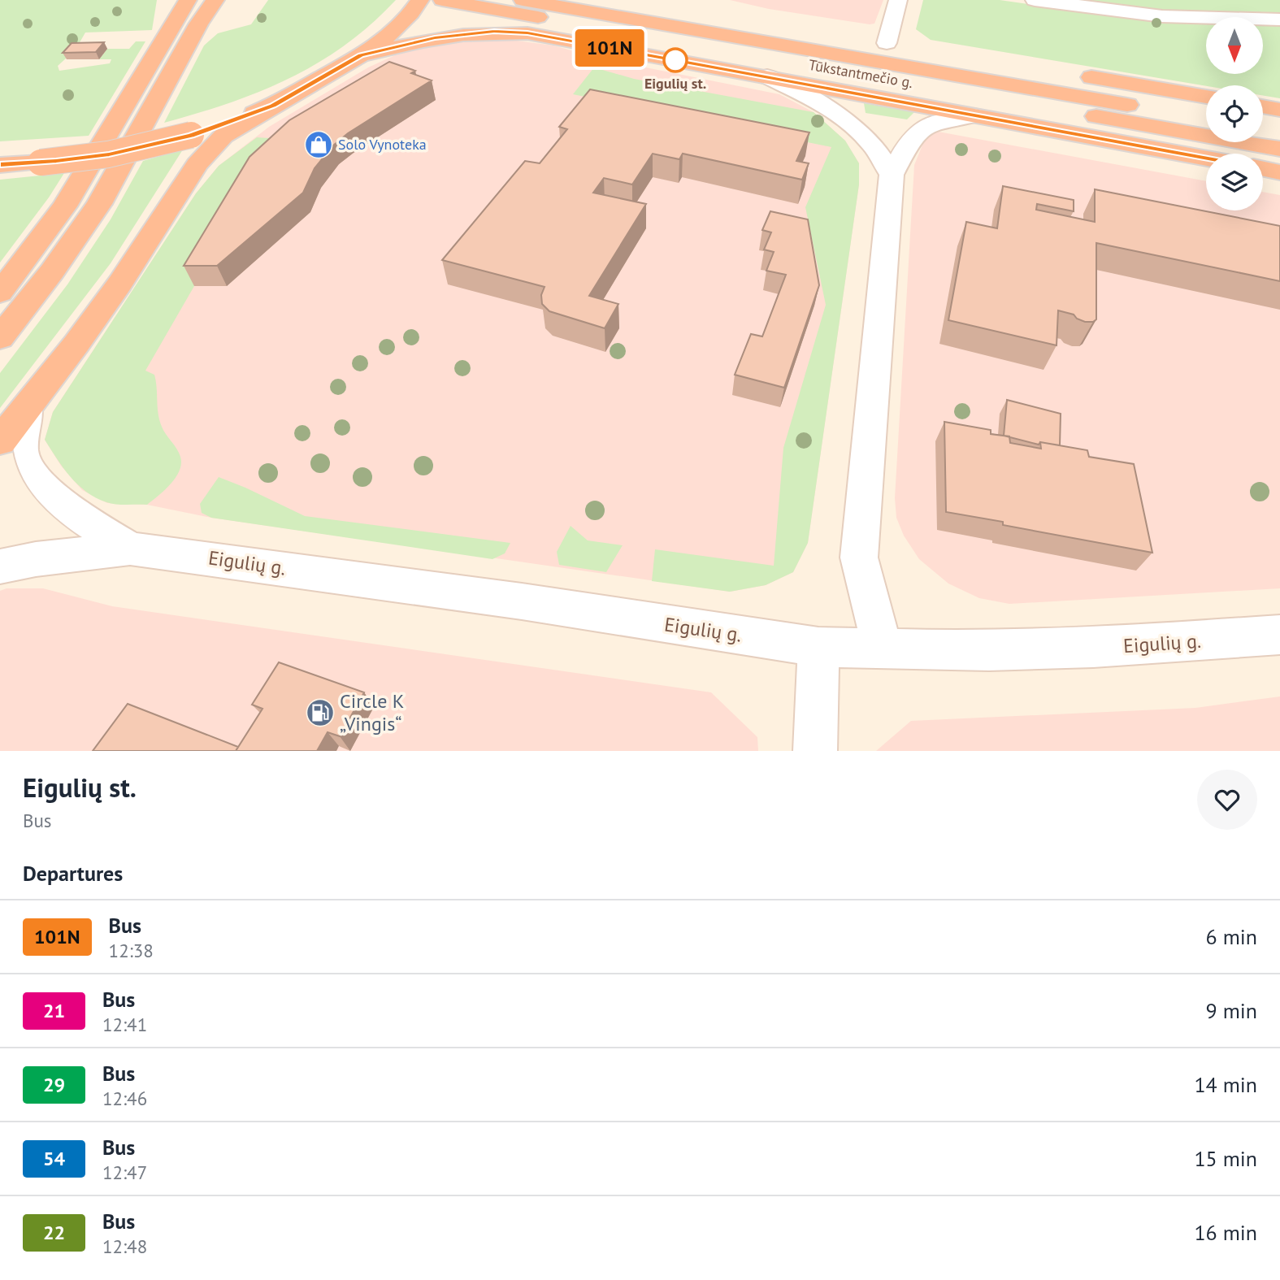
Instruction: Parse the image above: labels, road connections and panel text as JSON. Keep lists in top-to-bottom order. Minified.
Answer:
{"streets":{"highway":["Tūkstantmečio g."],"street":["Eigulių g."]},"places":{"other":["Eigulių st."],"shop":["Solo Vynoteka"],"fuel station":["Circle K „Vingis“"]},"lines":["bus line 101N"],"north":"bottom","page":{"on_map":"101N","heading":[["Eigulių st.","Bus"],"Departures"],"list":[{"mark":"101N","name":"Bus","note":"12:38","value":"6 min"},{"mark":"21","name":"Bus","note":"12:41","value":"9 min"},{"mark":"29","name":"Bus","note":"12:46","value":"14 min"},{"mark":"54","name":"Bus","note":"12:47","value":"15 min"},{"mark":"22","name":"Bus","note":"12:48","value":"16 min"}]}}
